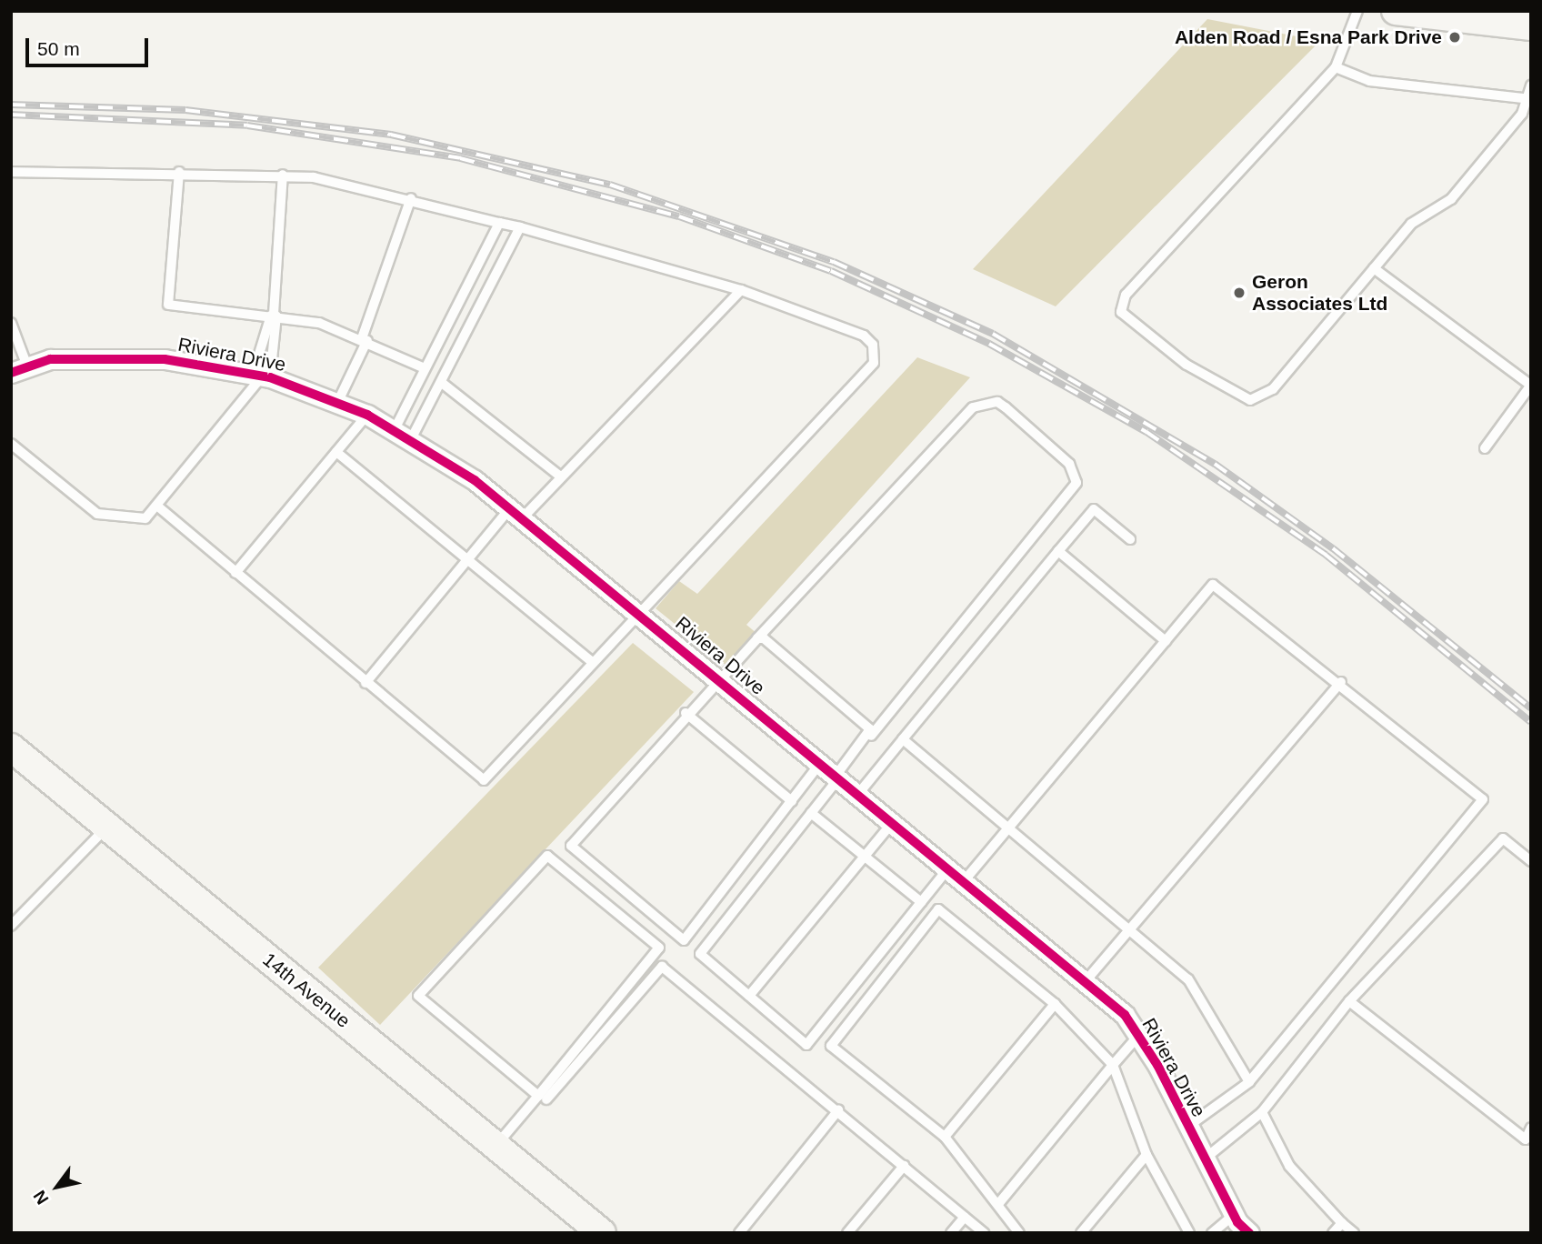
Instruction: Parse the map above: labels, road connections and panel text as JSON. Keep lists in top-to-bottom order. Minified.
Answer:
{"streets":{"main road":["14th Avenue"],"street":["Riviera Drive"]},"places":["Alden Road / Esna Park Drive","Geron Associates Ltd"],"scale_bar":"50 m","north":"bottom left"}
